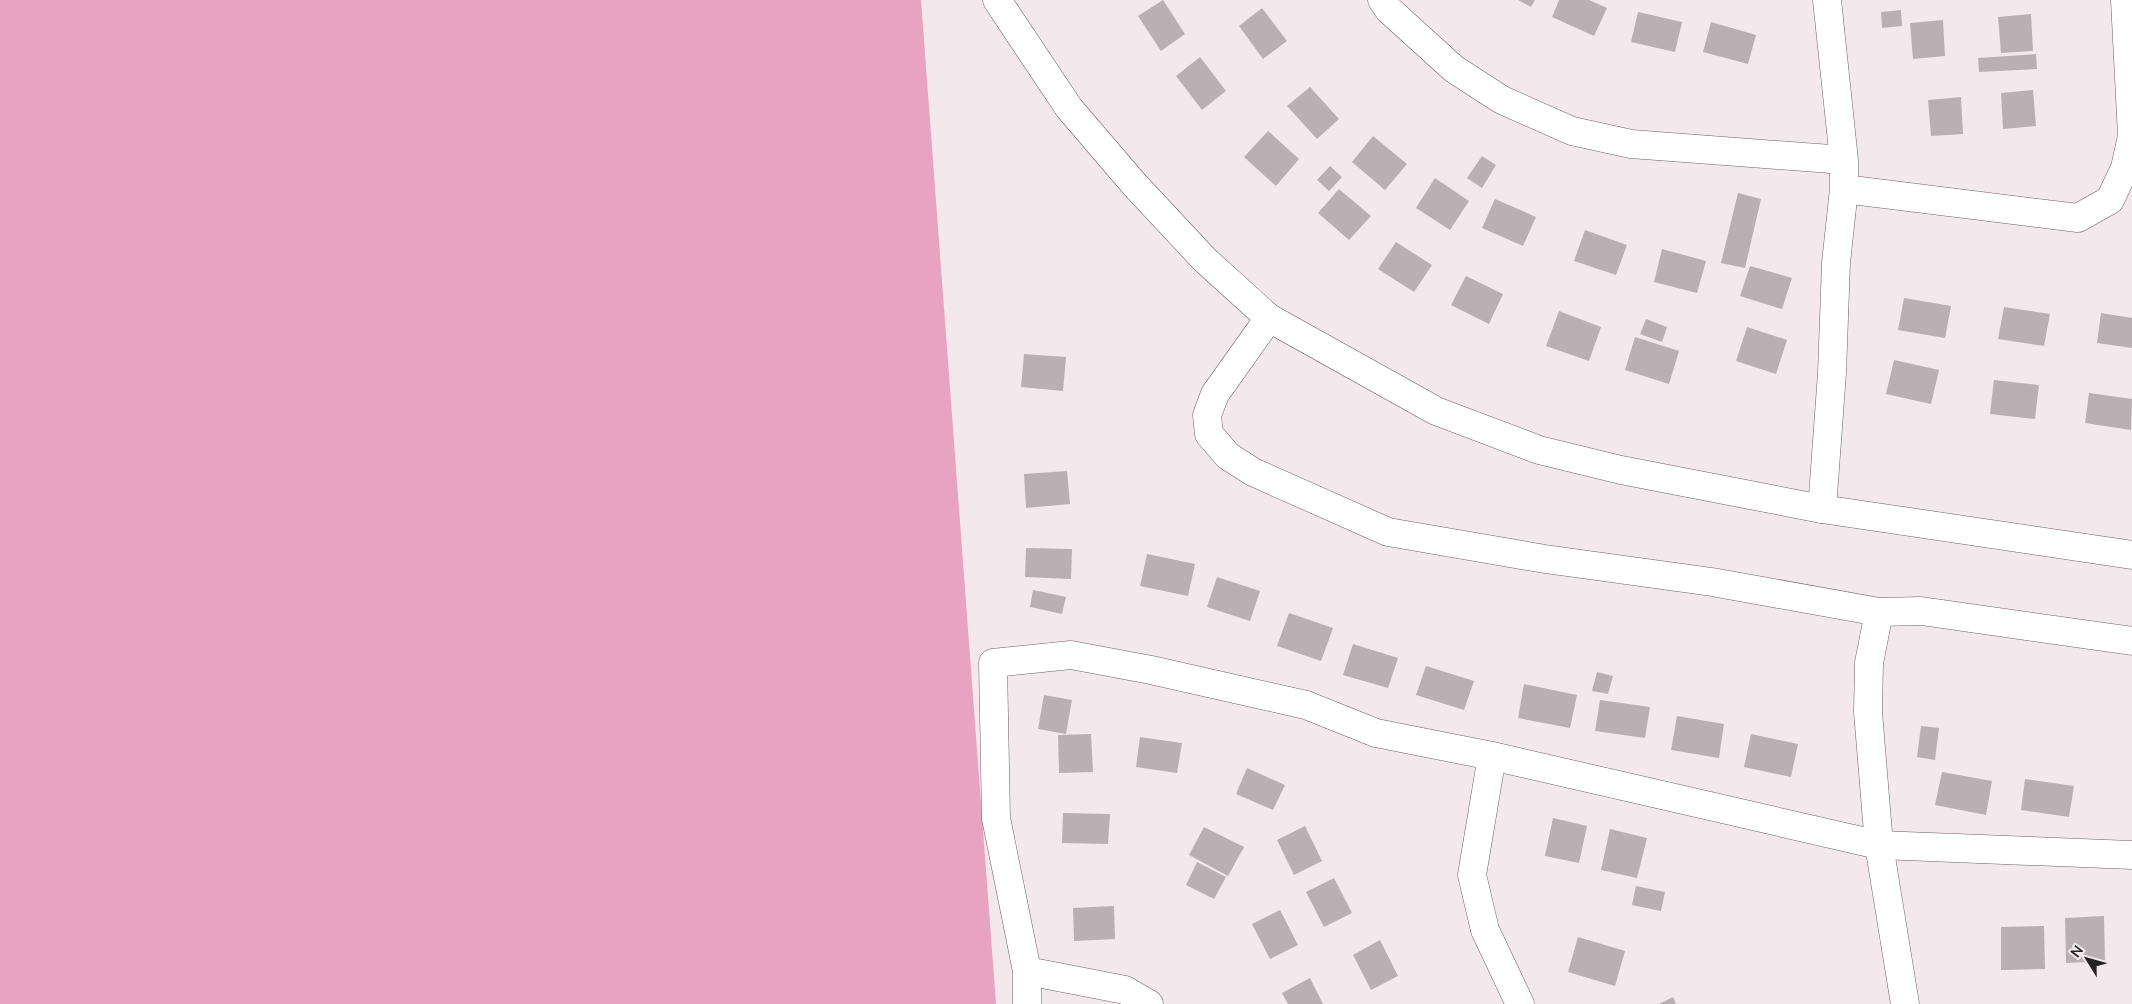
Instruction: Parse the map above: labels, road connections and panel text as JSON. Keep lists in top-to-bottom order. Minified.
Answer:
{"north":"top left"}
